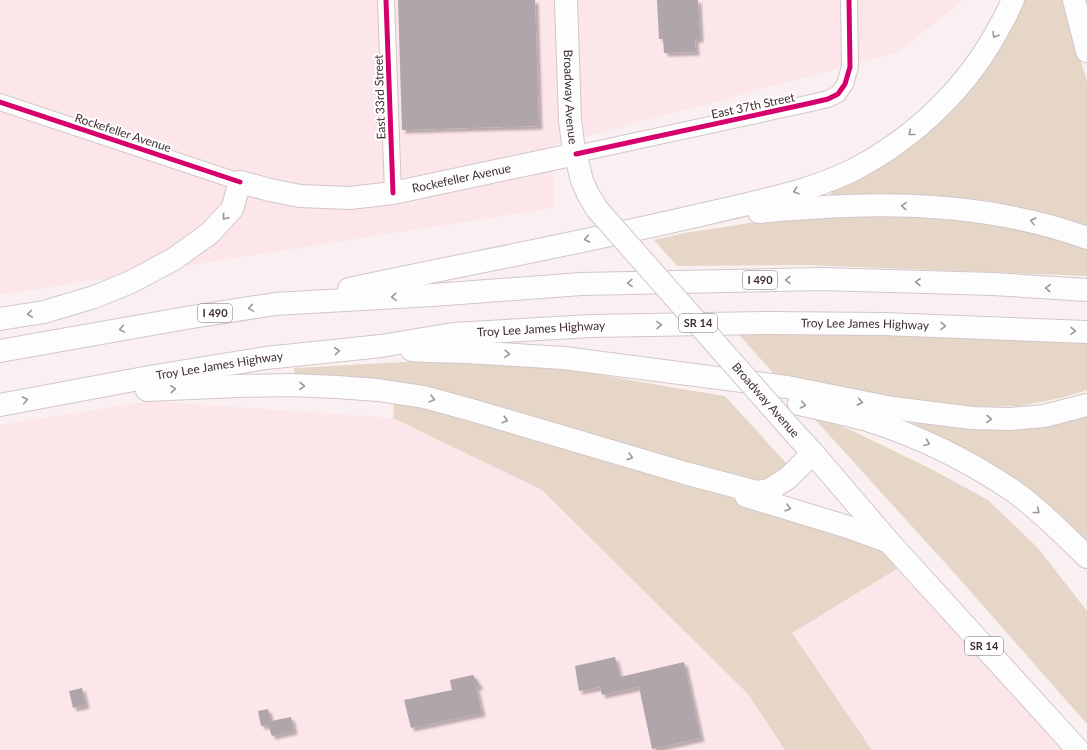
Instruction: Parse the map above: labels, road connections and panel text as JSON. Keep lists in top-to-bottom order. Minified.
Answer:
{"streets":{"main road":["Broadway Avenue","Rockefeller Avenue","I 490","SR 14","Troy Lee James Highway"],"street":["East 33rd Street","East 37th Street"]},"crossings":[["East 33rd Street","Rockefeller Avenue"],["Broadway Avenue","East 37th Street"],["Broadway Avenue","Rockefeller Avenue"],["East 37th Street","Rockefeller Avenue"]]}
